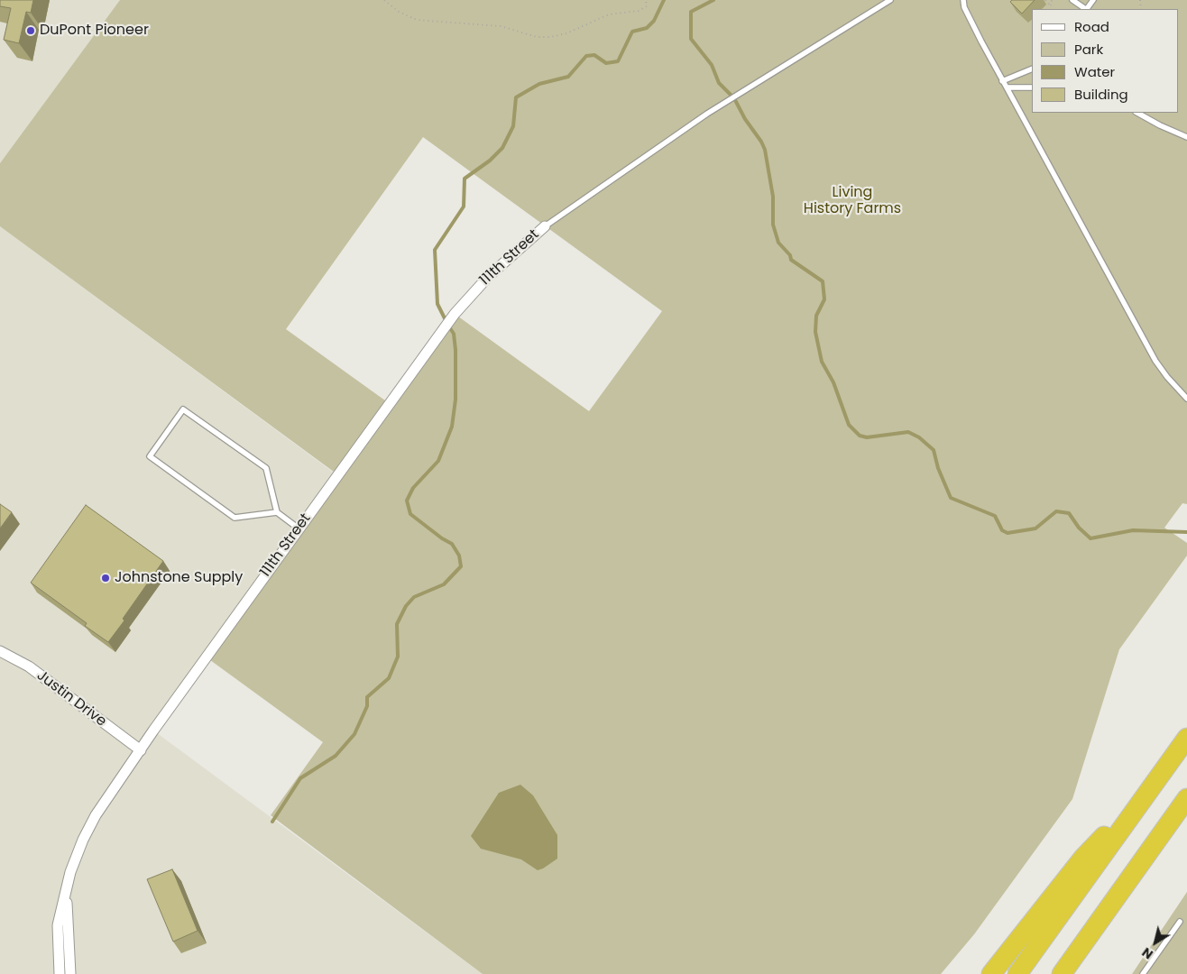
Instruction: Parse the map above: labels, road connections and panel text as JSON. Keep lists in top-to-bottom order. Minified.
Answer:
{"streets":{"street":["111th Street","Justin Drive"]},"crossings":[["111th Street","Justin Drive"]],"parks":["Living History Farms"],"places":["DuPont Pioneer","Johnstone Supply"],"legend":["Road","Park","Water","Building"],"north":"bottom left"}
